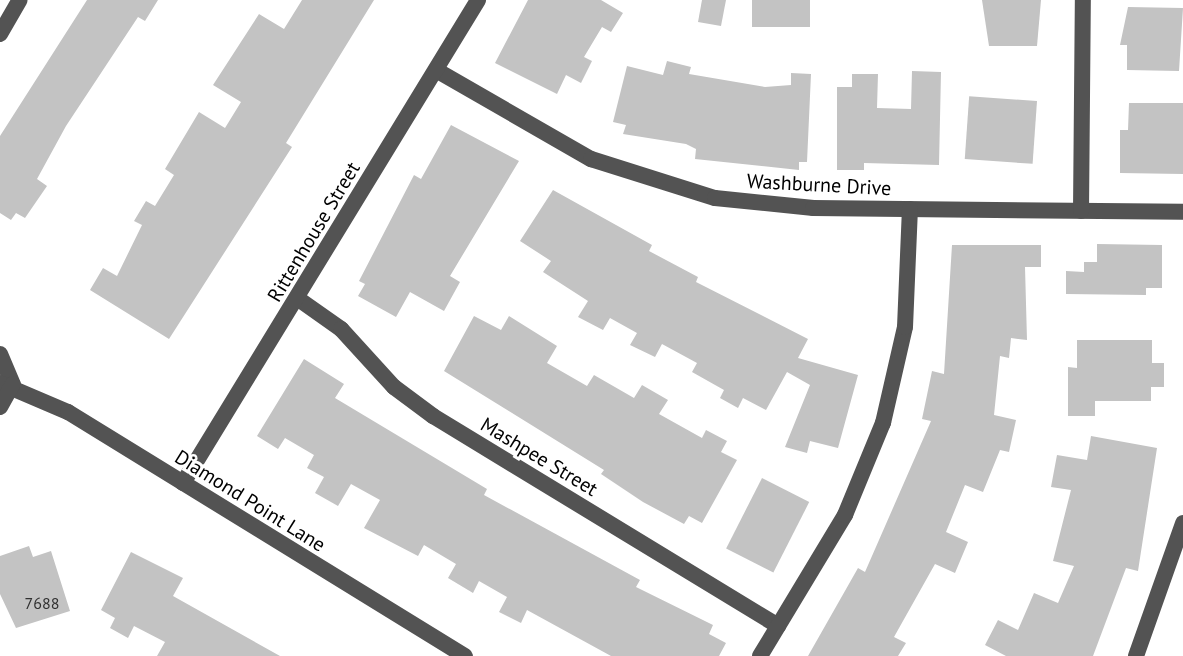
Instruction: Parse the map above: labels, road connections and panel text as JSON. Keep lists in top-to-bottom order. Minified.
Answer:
{"streets":{"street":["Washburne Drive","Rittenhouse Street","Mashpee Street","Diamond Point Lane"]},"crossings":[["Washburne Drive","Rittenhouse Street"],["Rittenhouse Street","Mashpee Street"],["Rittenhouse Street","Diamond Point Lane"]],"house_numbers":["7688"]}
